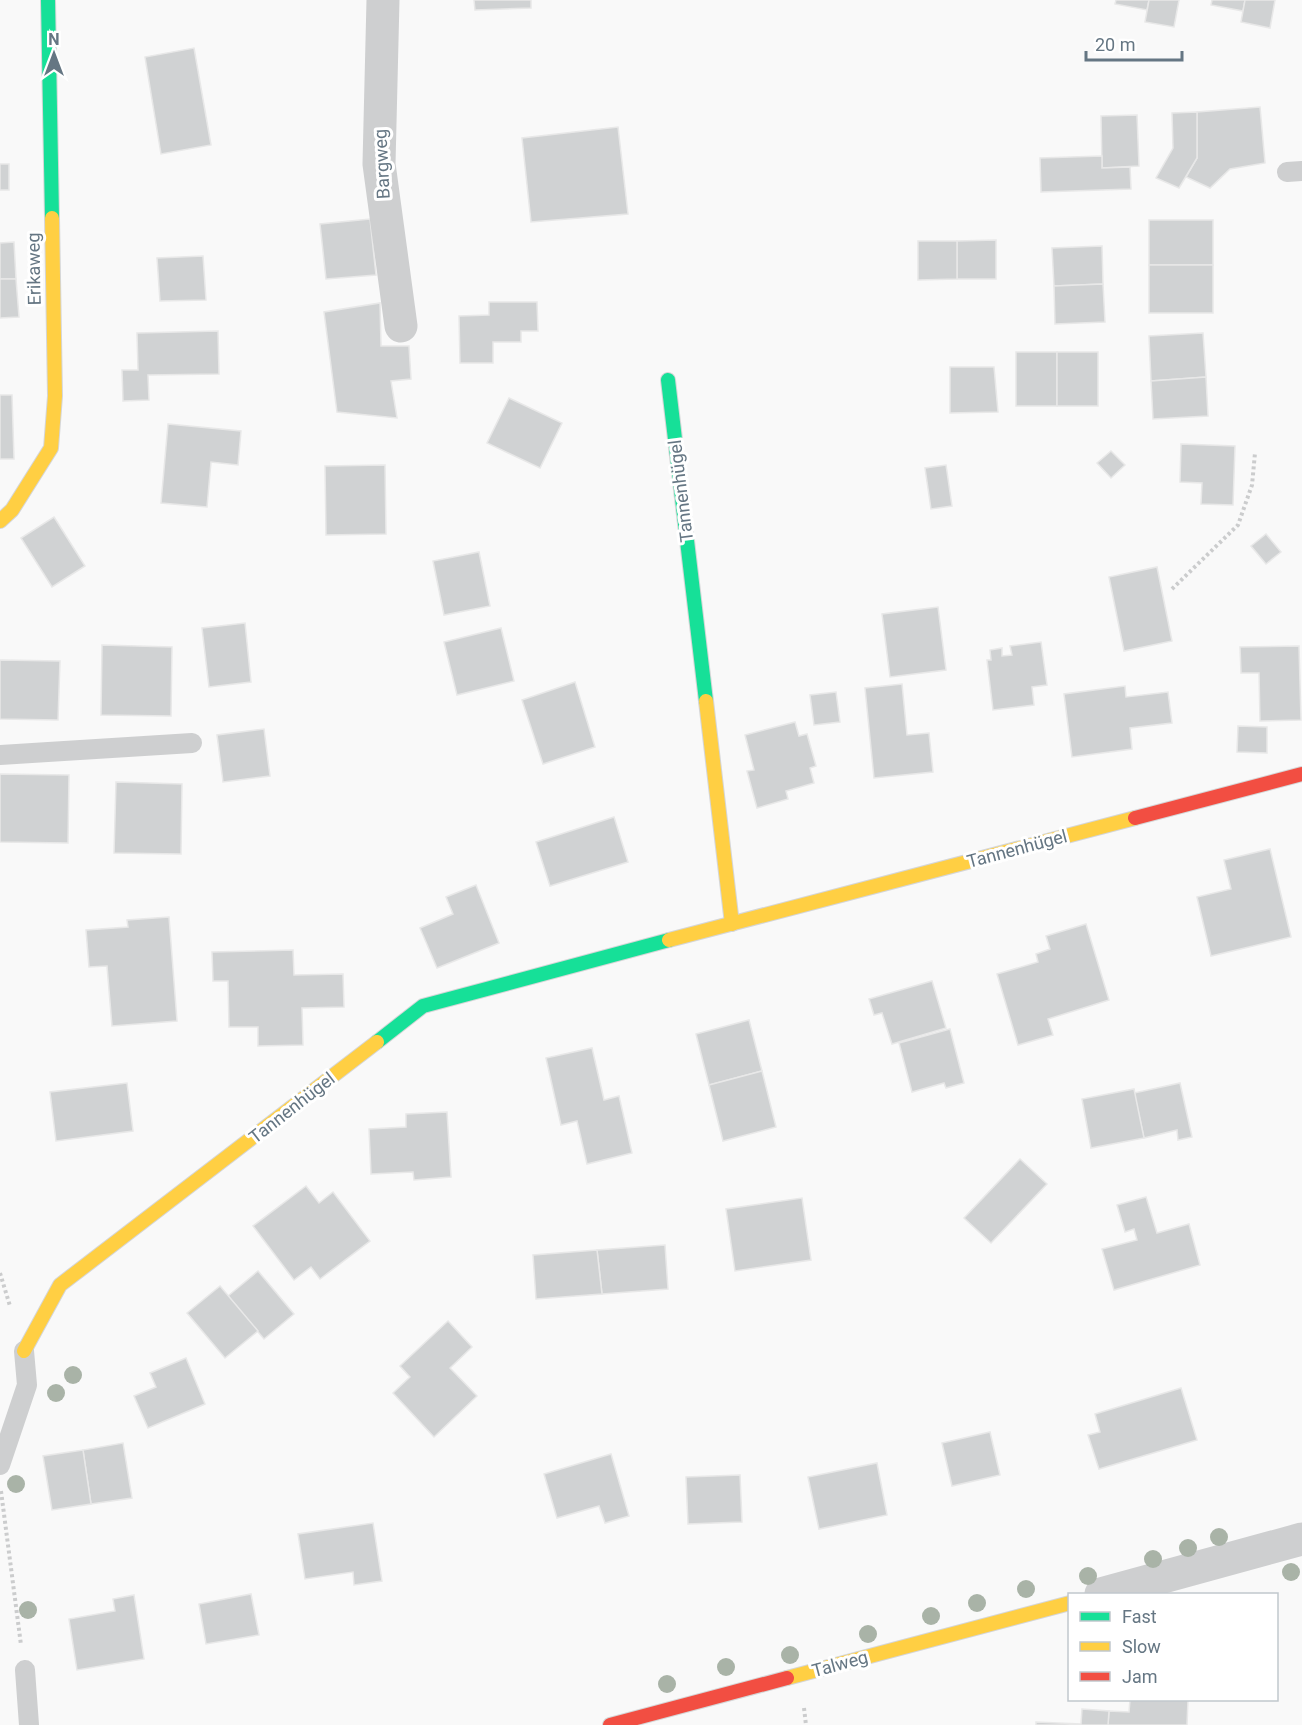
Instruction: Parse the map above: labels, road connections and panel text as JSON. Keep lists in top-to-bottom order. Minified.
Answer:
{"streets":{"street":["Bargweg","Erikaweg","Tannenhügel","Talweg"]},"legend":["Fast","Slow","Jam"],"scale_bar":"20 m","north":"top"}
